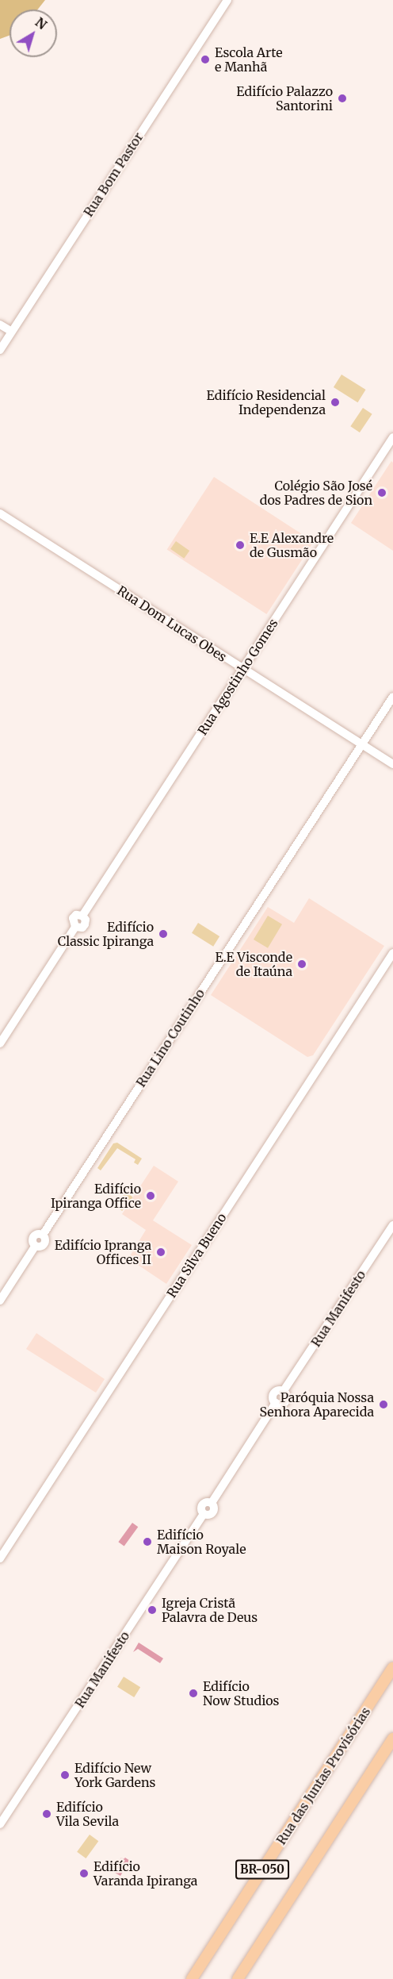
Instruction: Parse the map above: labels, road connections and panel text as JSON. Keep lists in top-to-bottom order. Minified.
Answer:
{"streets":{"highway":["Rua das Juntas Provisórias","BR-050"],"street":["Rua Bom Pastor","Rua Dom Lucas Obes","Rua Agostinho Gomes","Rua Lino Coutinho","Rua Silva Bueno","Rua Manifesto"]},"crossings":[["Rua Dom Lucas Obes","Rua Agostinho Gomes"],["Rua Dom Lucas Obes","Rua Lino Coutinho"]],"places":["Escola Arte e Manhã","Edifício Palazzo Santorini","Edifício Residencial Independenza","Colégio São José dos Padres de Sion","E.E Alexandre de Gusmão","Edifício Classic Ipiranga","E.E Visconde de Itaúna","Edifício Ipiranga Office","Edifício Ipranga Offices II","Paróquia Nossa Senhora Aparecida","Edifício Maison Royale","Igreja Cristã Palavra de Deus","Edifício Now Studios","Edifício New York Gardens","Edifício Vila Sevila","Edifício Varanda Ipiranga"],"north":"top right"}
